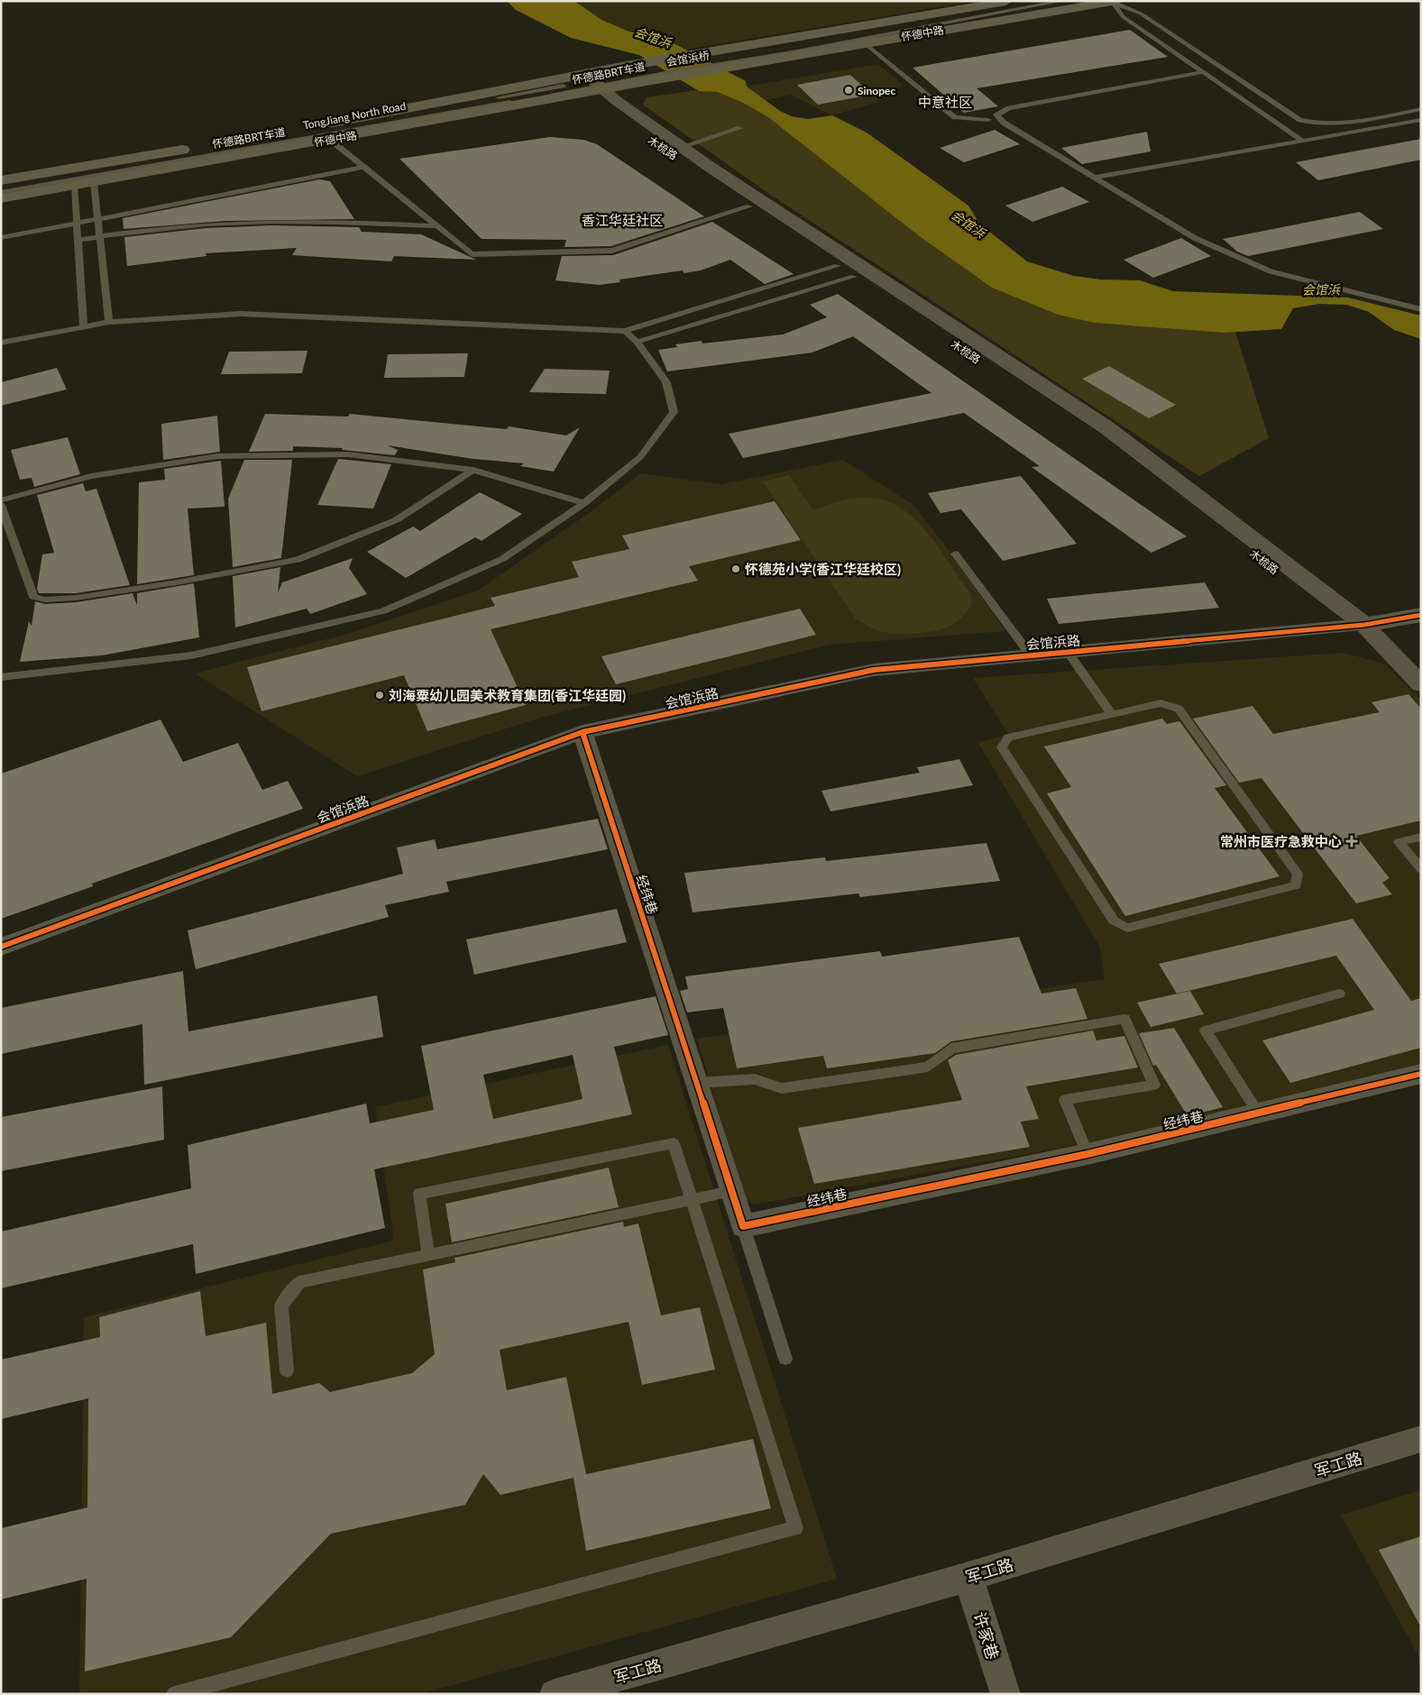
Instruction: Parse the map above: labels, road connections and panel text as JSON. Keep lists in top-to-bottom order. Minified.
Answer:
{"streets":{"main road":["怀德中路"],"street":["木梳路","会馆浜路","经纬巷","军工路","许家巷"],"lane":["怀德路BRT车道","TongJiang North Road"]},"crossings":[["怀德中路","怀德路BRT车道"],["怀德中路","TongJiang North Road"],["怀德中路","木梳路"],["怀德路BRT车道","TongJiang North Road"],["怀德路BRT车道","木梳路"],["TongJiang North Road","木梳路"],["木梳路","会馆浜路"],["会馆浜路","经纬巷"],["军工路","许家巷"]],"districts":["中意社区","香江华廷社区"],"water":["会馆浜"],"places":{"other":["Sinopec","怀德苑小学(香江华廷校区)","刘海粟幼儿园美术教育集团(香江华廷园)"],"health":["常州市医疗急救中心"]}}
